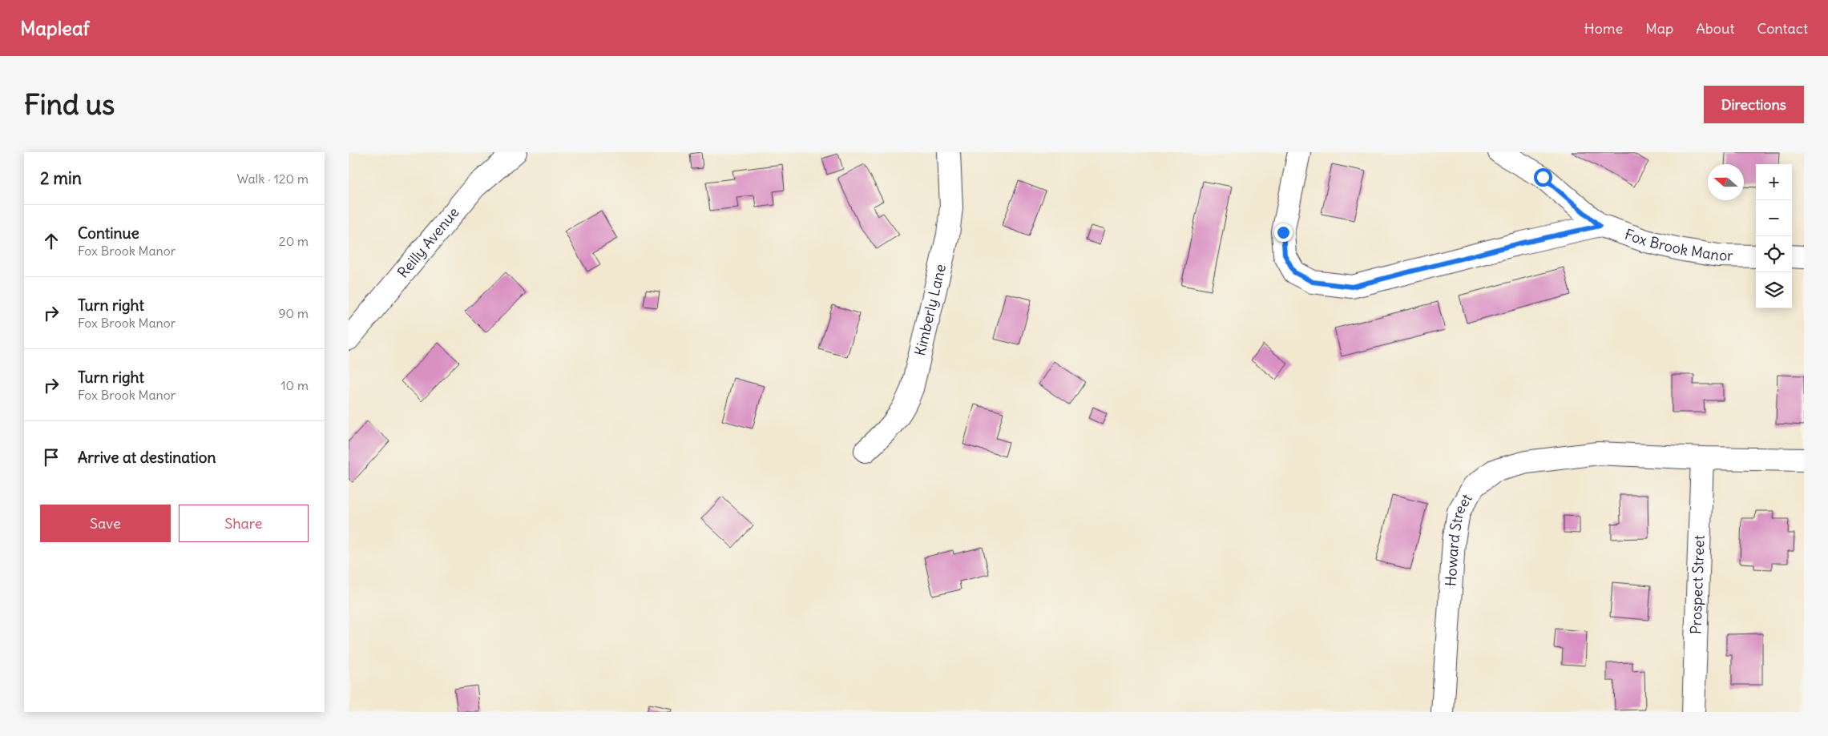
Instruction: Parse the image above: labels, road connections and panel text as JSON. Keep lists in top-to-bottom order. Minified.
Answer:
{"streets":{"street":["Reilly Avenue","Fox Brook Manor","Kimberly Lane","Howard Street","Prospect Street"]},"crossings":[["Howard Street","Prospect Street"]],"north":"left","page":{"header":"Mapleaf","nav":["Home","Map","About","Contact"],"buttons":["Directions",["Save","Share"]],"title":"Find us","heading":["2 min","Walk · 120 m"],"map_buttons":["+","−"],"list":[["Continue","Fox Brook Manor","20 m"],["Turn right","Fox Brook Manor","90 m"],["Turn right","Fox Brook Manor","10 m"],"Arrive at destination"]}}
